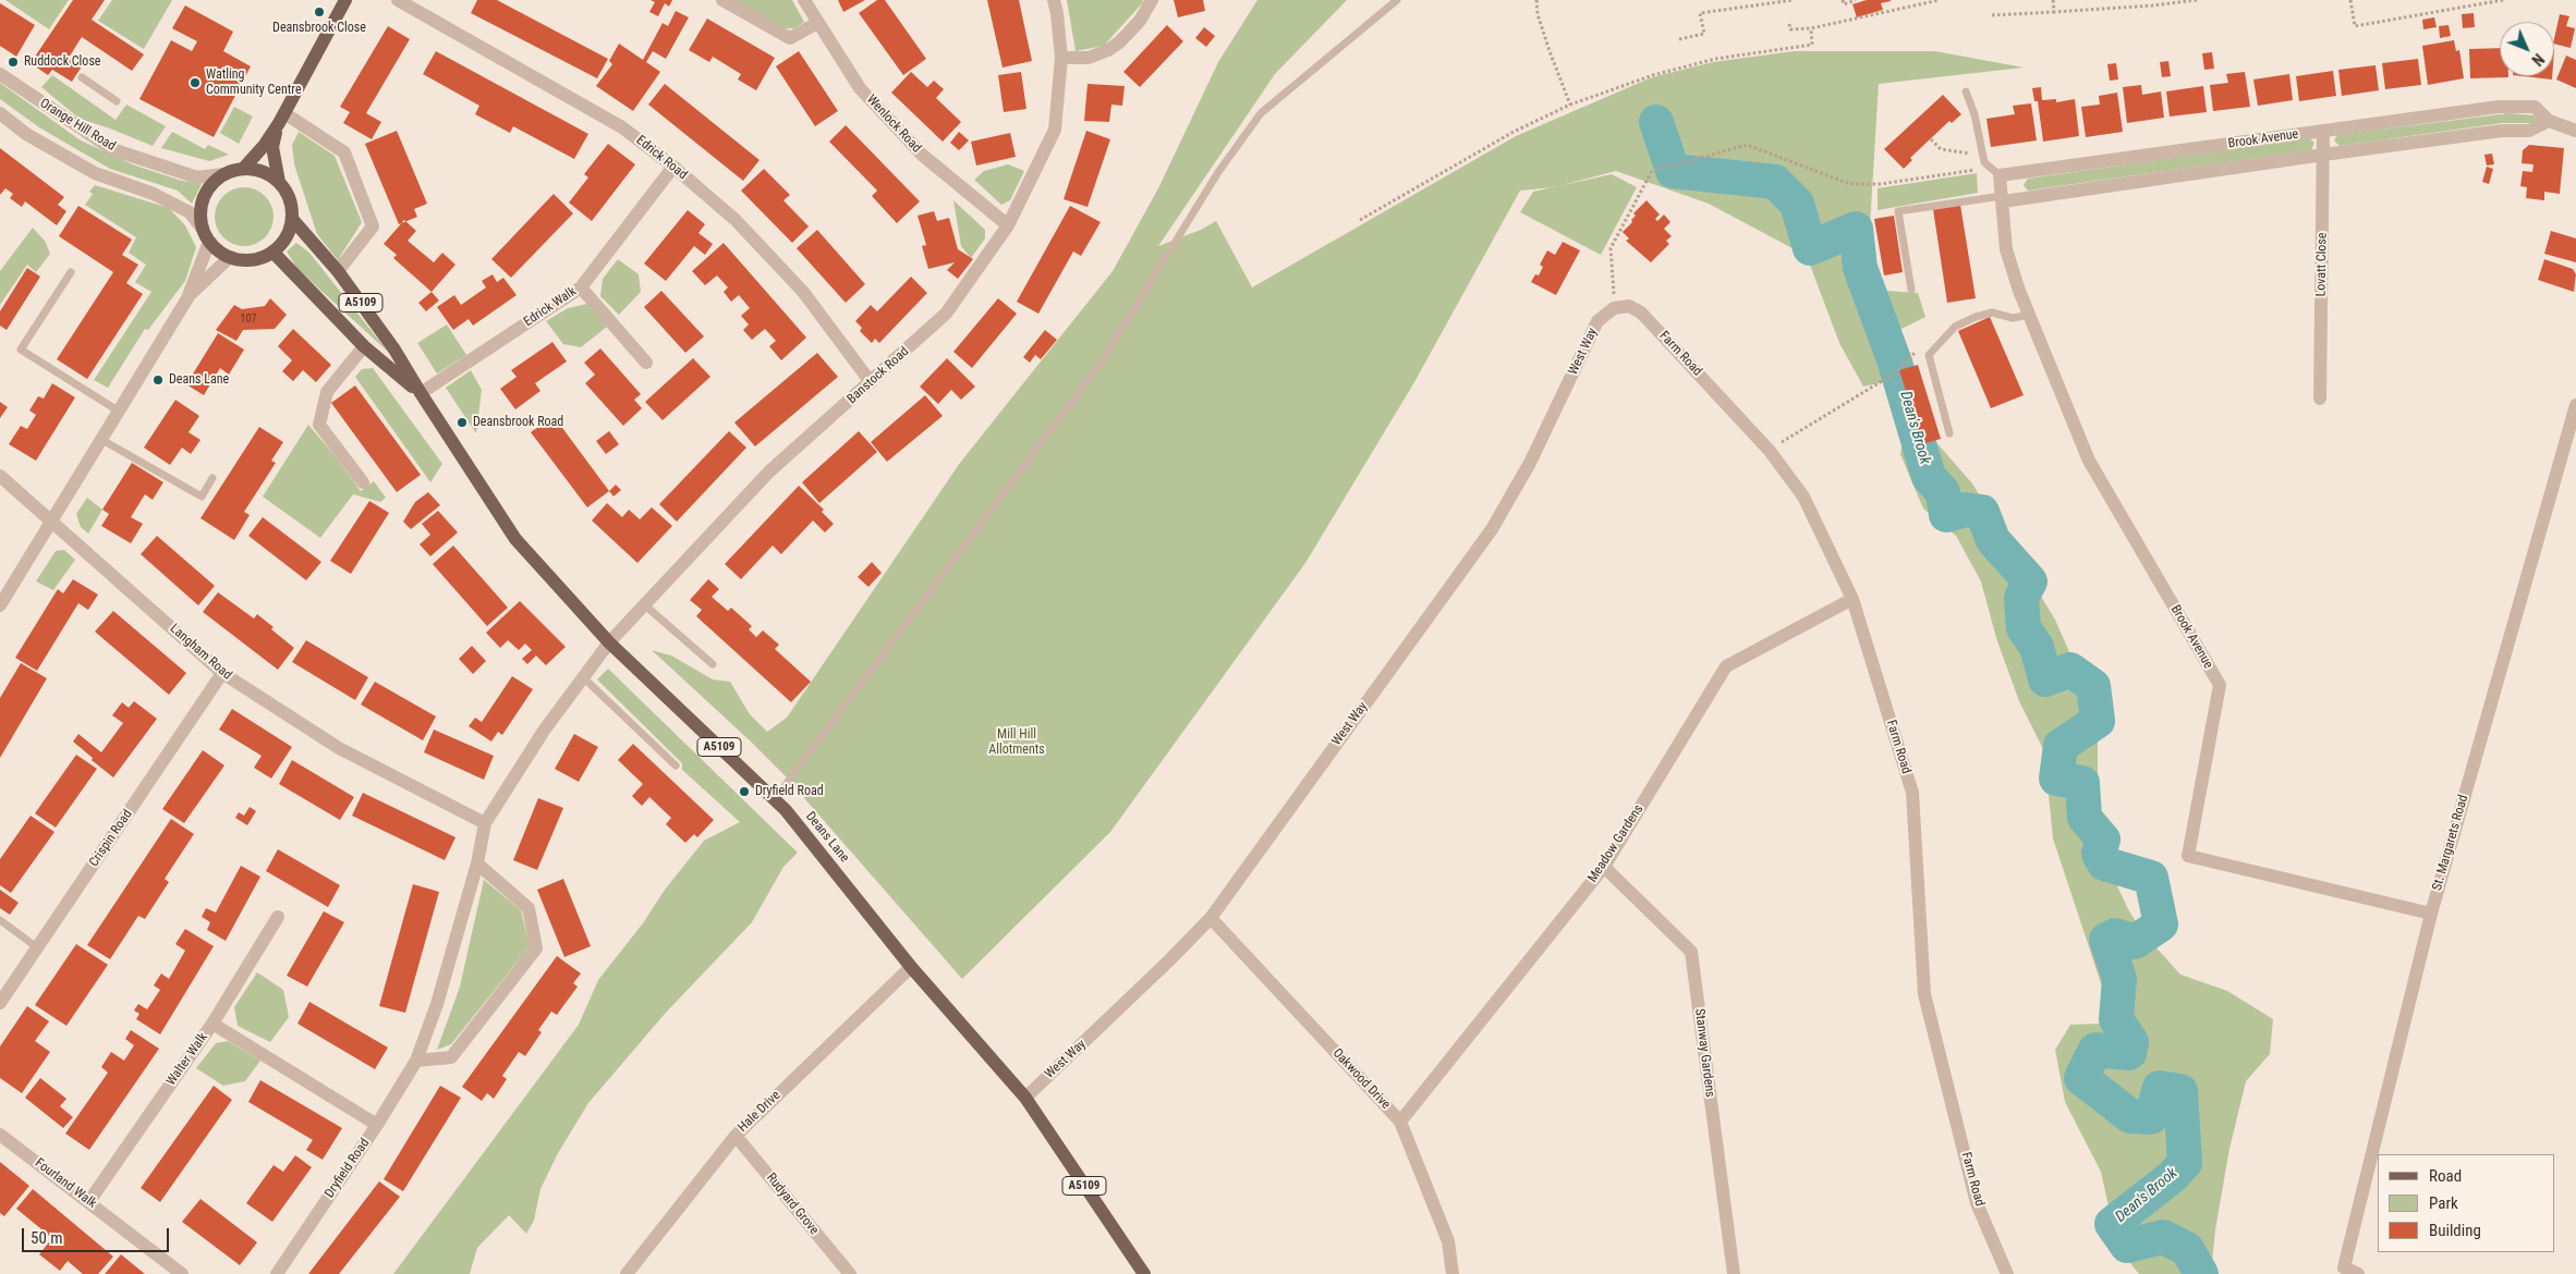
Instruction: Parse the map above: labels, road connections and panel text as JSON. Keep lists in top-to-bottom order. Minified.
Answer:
{"streets":{"main road":["A5109","Deans Lane"],"street":["Wenlock Road","Orange Hill Road","Brook Avenue","Edrick Road","Lovatt Close","Edrick Walk","West Way","Farm Road","Banstock Road","Langham Road","Crispin Road","St. Margarets Road","Meadow Gardens","Stanway Gardens","Walter Walk","Oakwood Drive","Hale Drive","Dryfield Road","Fourland Walk","Rudyard Grove"]},"crossings":[["Wenlock Road","Banstock Road"],["Orange Hill Road","Deans Lane"],["Brook Avenue","Lovatt Close"],["Brook Avenue","St. Margarets Road"],["Edrick Road","Edrick Walk"],["Edrick Road","Banstock Road"],["Edrick Walk","Deans Lane"],["West Way","Farm Road"],["West Way","Deans Lane"],["West Way","Oakwood Drive"],["Farm Road","Meadow Gardens"],["Banstock Road","Deans Lane"],["Banstock Road","Dryfield Road"],["Langham Road","Crispin Road"],["Langham Road","Dryfield Road"],["Deans Lane","Hale Drive"],["Deans Lane","Dryfield Road"],["Meadow Gardens","Stanway Gardens"],["Meadow Gardens","Oakwood Drive"],["Walter Walk","Dryfield Road"],["Walter Walk","Fourland Walk"],["Hale Drive","Rudyard Grove"]],"water":["Dean's Brook"],"parks":["Mill Hill Allotments"],"places":["Deansbrook Close","Ruddock Close","Watling Community Centre","Deans Lane","Deansbrook Road","Dryfield Road"],"house_numbers":["107"],"legend":["Road","Park","Building"],"scale_bar":"50 m","north":"bottom right"}
